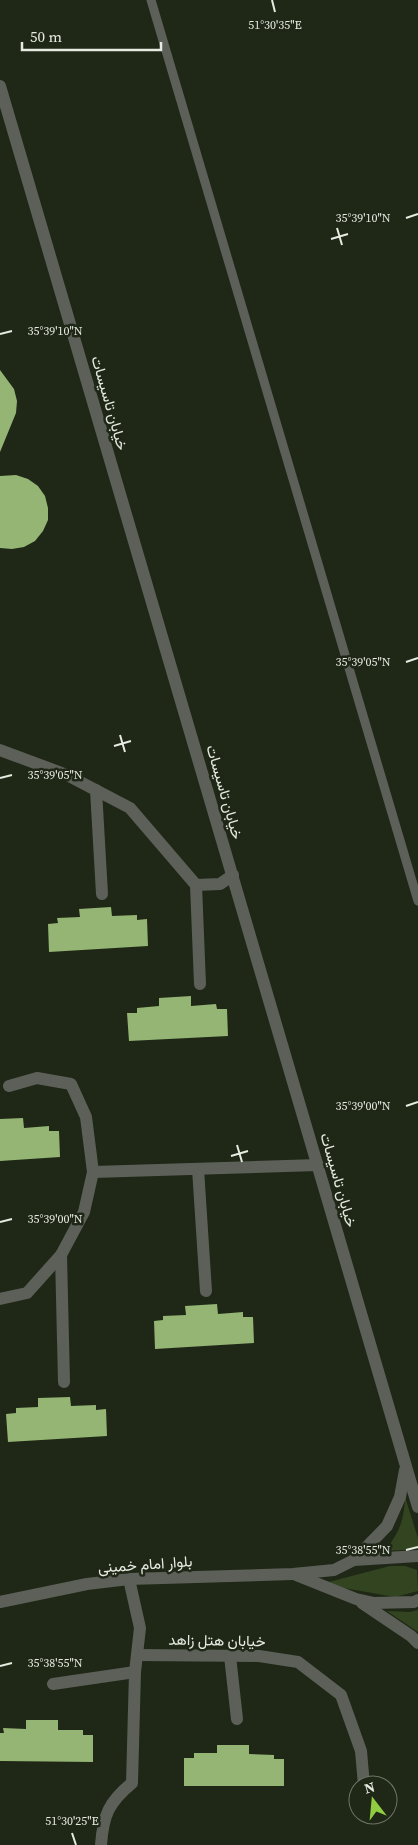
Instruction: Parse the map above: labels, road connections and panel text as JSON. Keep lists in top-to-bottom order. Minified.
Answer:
{"streets":{"street":["خیابان تاسیسات","بلوار امام خمینی","خیابان هتل زاهد"]},"scale_bar":"50 m","north":"top","coordinates":["51°30'35\"E","35°39'10\"N","35°39'05\"N","35°39'00\"N","35°38'55\"N","51°30'25\"E"]}
